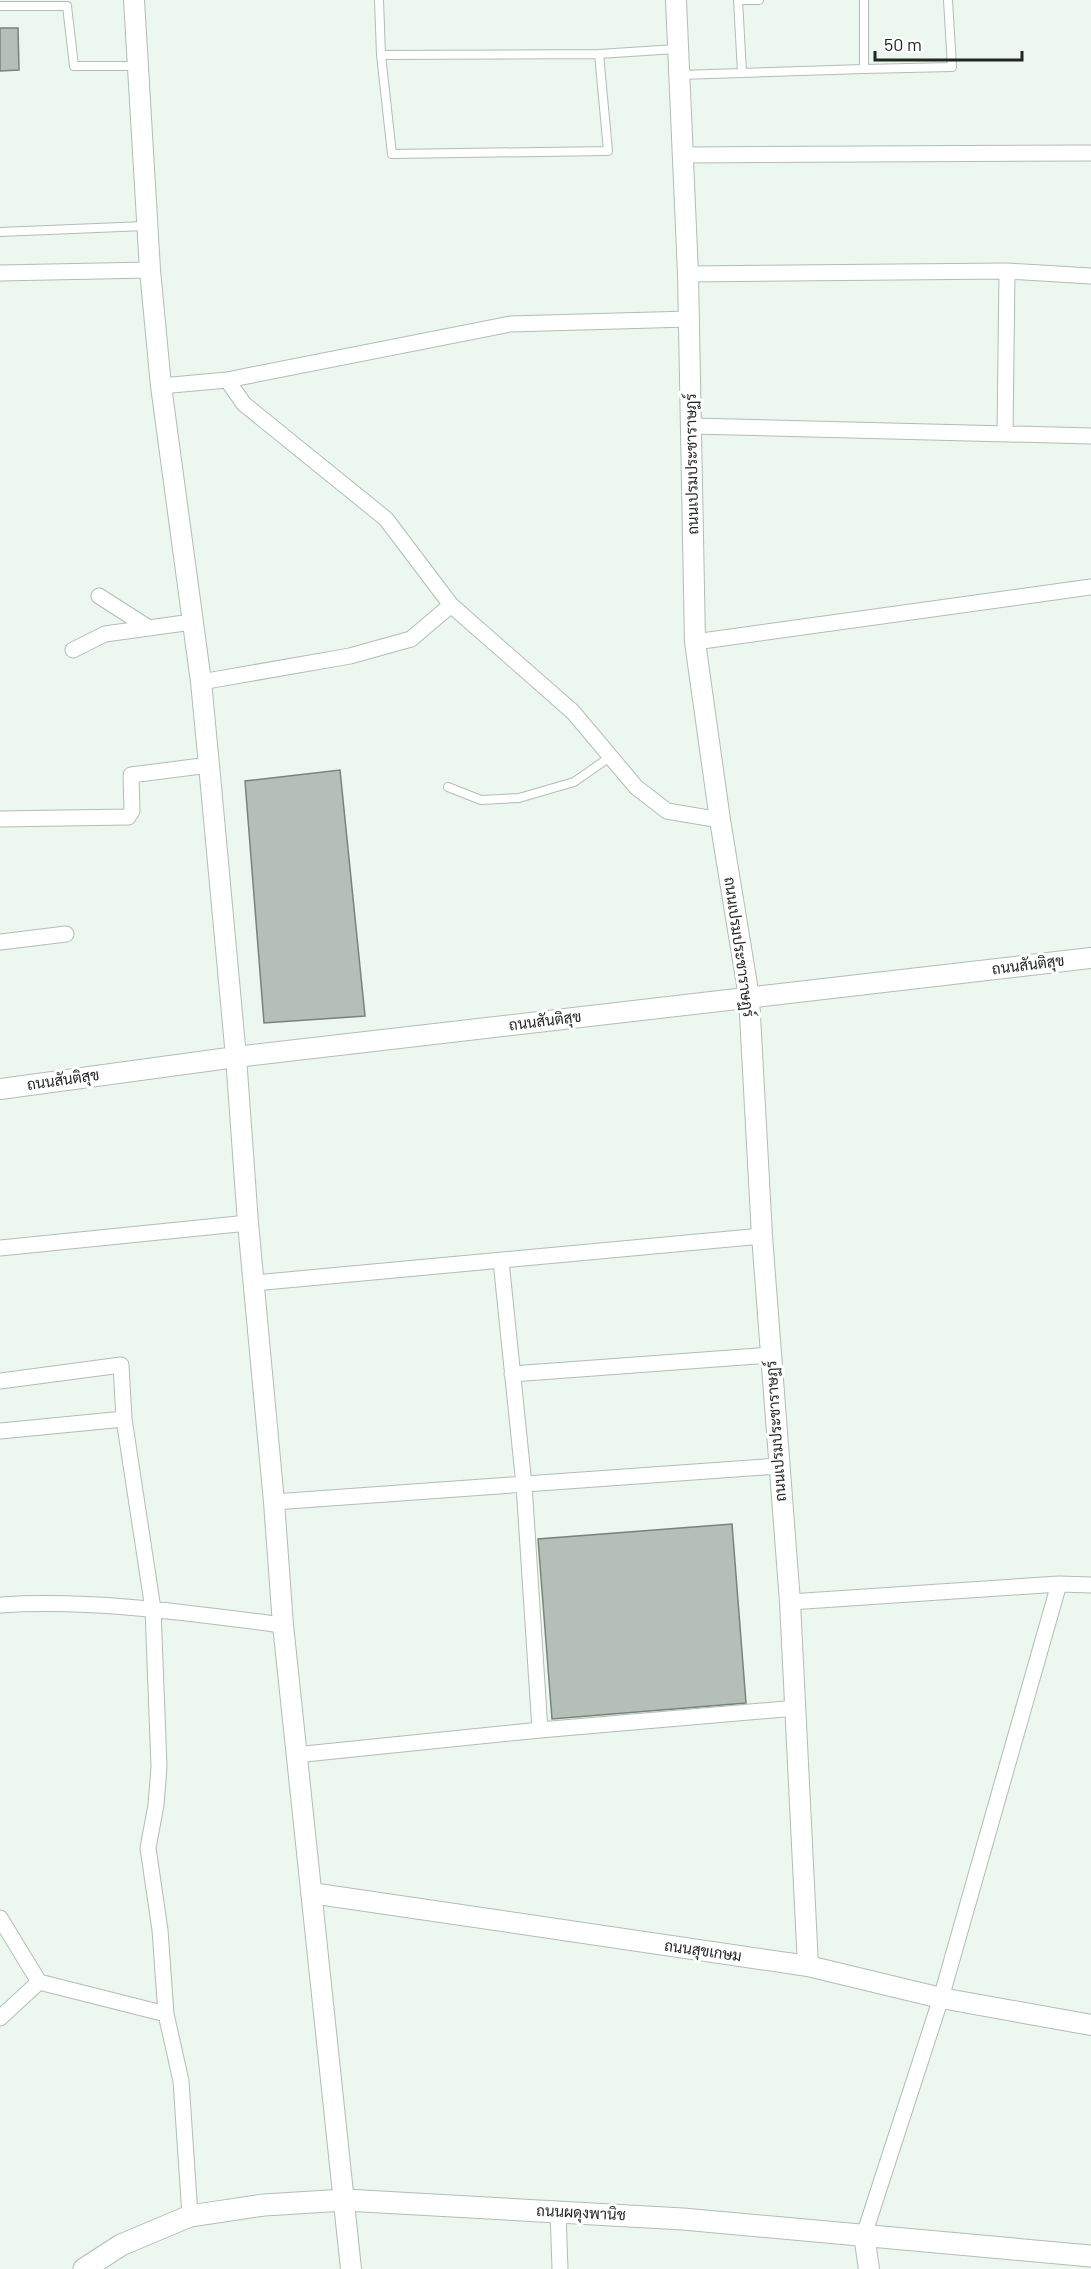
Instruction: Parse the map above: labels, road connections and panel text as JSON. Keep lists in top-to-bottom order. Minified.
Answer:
{"streets":{"main road":["ถนนผดุงพานิช"],"street":["ถนนเปรมประชาราษฏร์","ถนนสันติสุข","ถนนสุขเกษม"]},"crossings":[["ถนนเปรมประชาราษฏร์","ถนนสันติสุข"],["ถนนเปรมประชาราษฏร์","ถนนสุขเกษม"]],"scale_bar":"50 m"}
